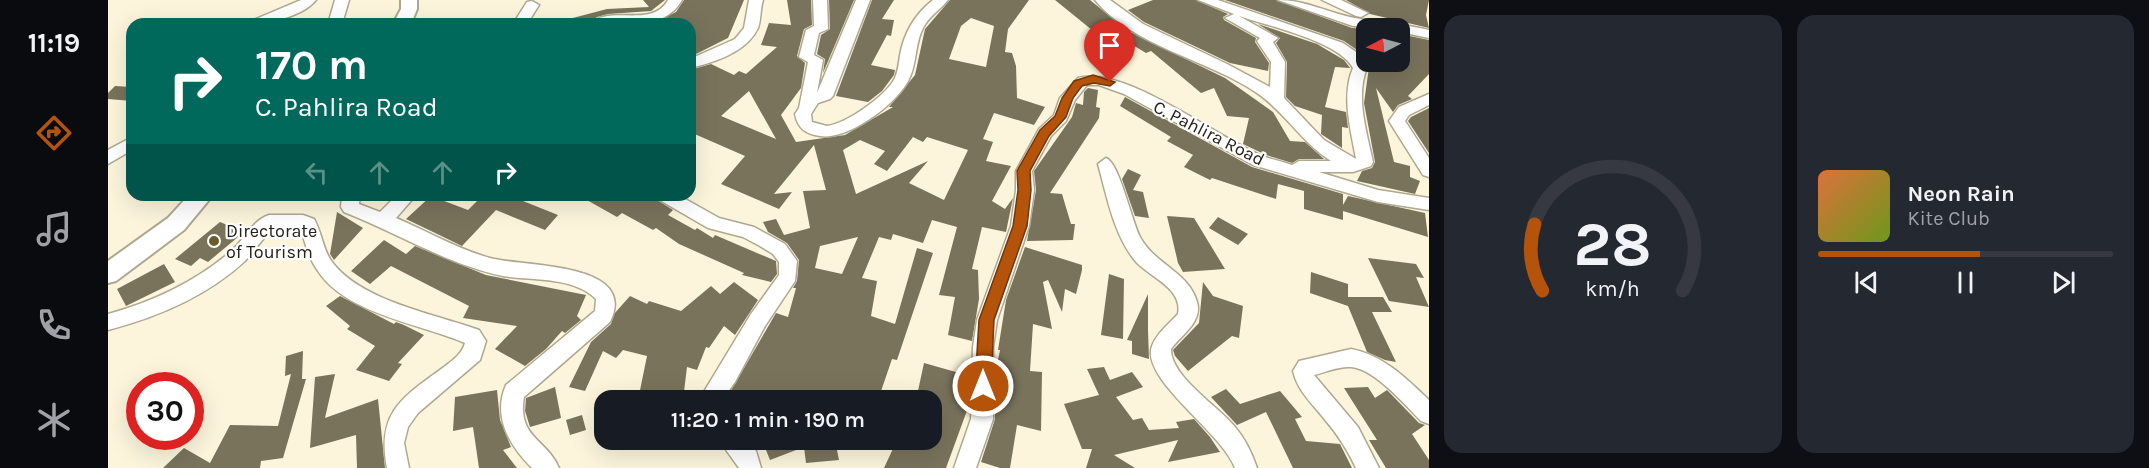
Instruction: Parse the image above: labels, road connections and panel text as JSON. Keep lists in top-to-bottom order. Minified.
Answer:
{"streets":{"street":["C. Pahlira Road"]},"places":["Directorate of Tourism"],"north":"left","page":{"tabs":"11:19","turn":["170 m","C. Pahlira Road"],"song":["Neon Rain","Kite Club"],"limit":"30","trip":"11:20 · 1 min · 190 m","gauge":["28","km/h"]}}
